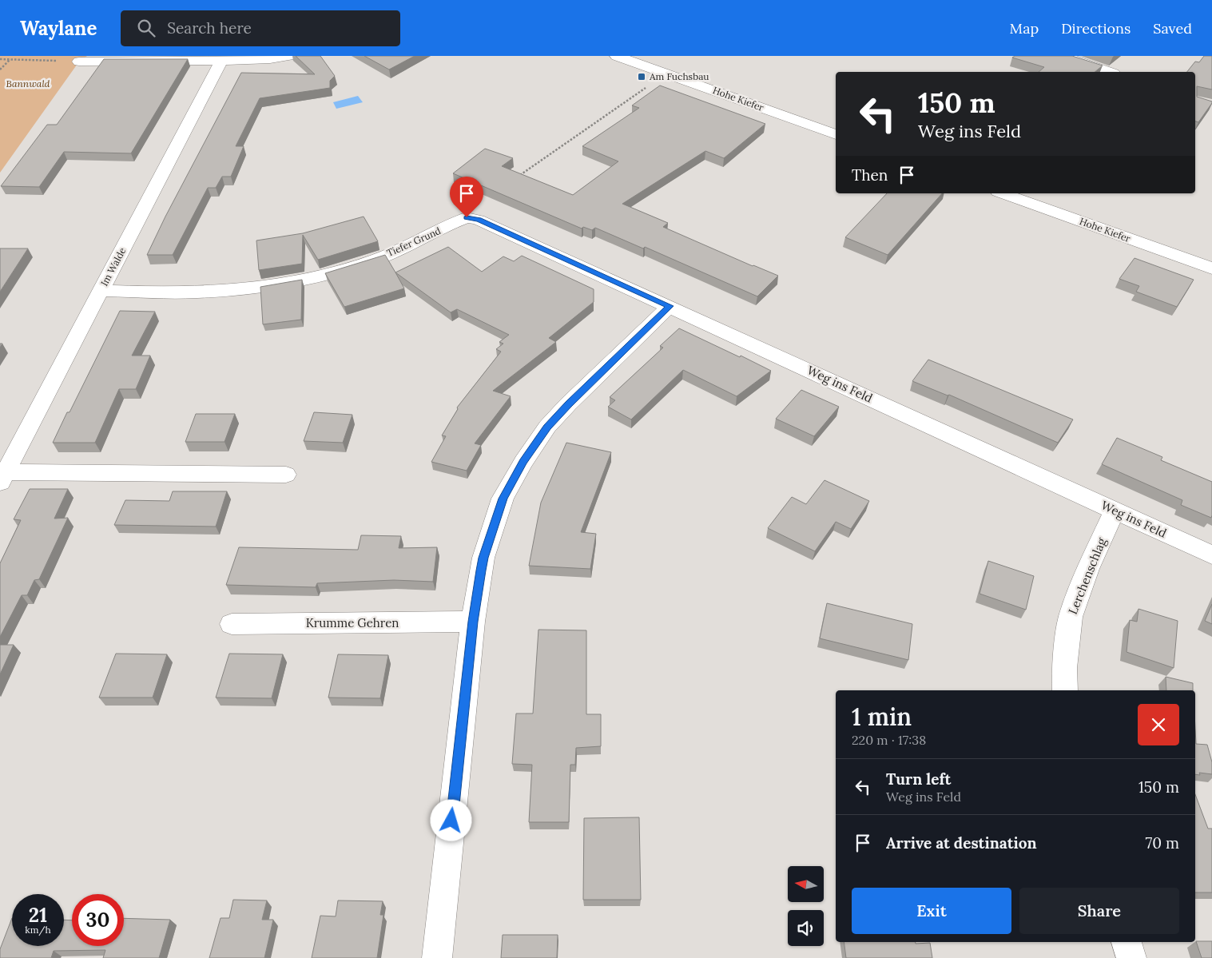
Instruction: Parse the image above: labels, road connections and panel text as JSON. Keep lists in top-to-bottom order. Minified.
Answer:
{"streets":{"street":["Hohe Kiefer","Tiefer Grund","Im Walde","Weg ins Feld","Lerchenschlag","Krumme Gehren"]},"crossings":[["Tiefer Grund","Im Walde"],["Tiefer Grund","Weg ins Feld"],["Weg ins Feld","Lerchenschlag"]],"parks":["Bannwald"],"places":{"transit":["Am Fuchsbau"]},"north":"left","page":{"header":"Waylane","search":"Search here","nav":["Map","Directions","Saved"],"turn":["150 m","Weg ins Feld"],"then":"Then","heading":["1 min","220 m · 17:38"],"list":[{"name":"Turn left","note":"Weg ins Feld","value":"150 m"},{"name":"Arrive at destination","value":"70 m"}],"buttons":["Exit","Share"],"speed":"21 km/h","limit":"30"}}
